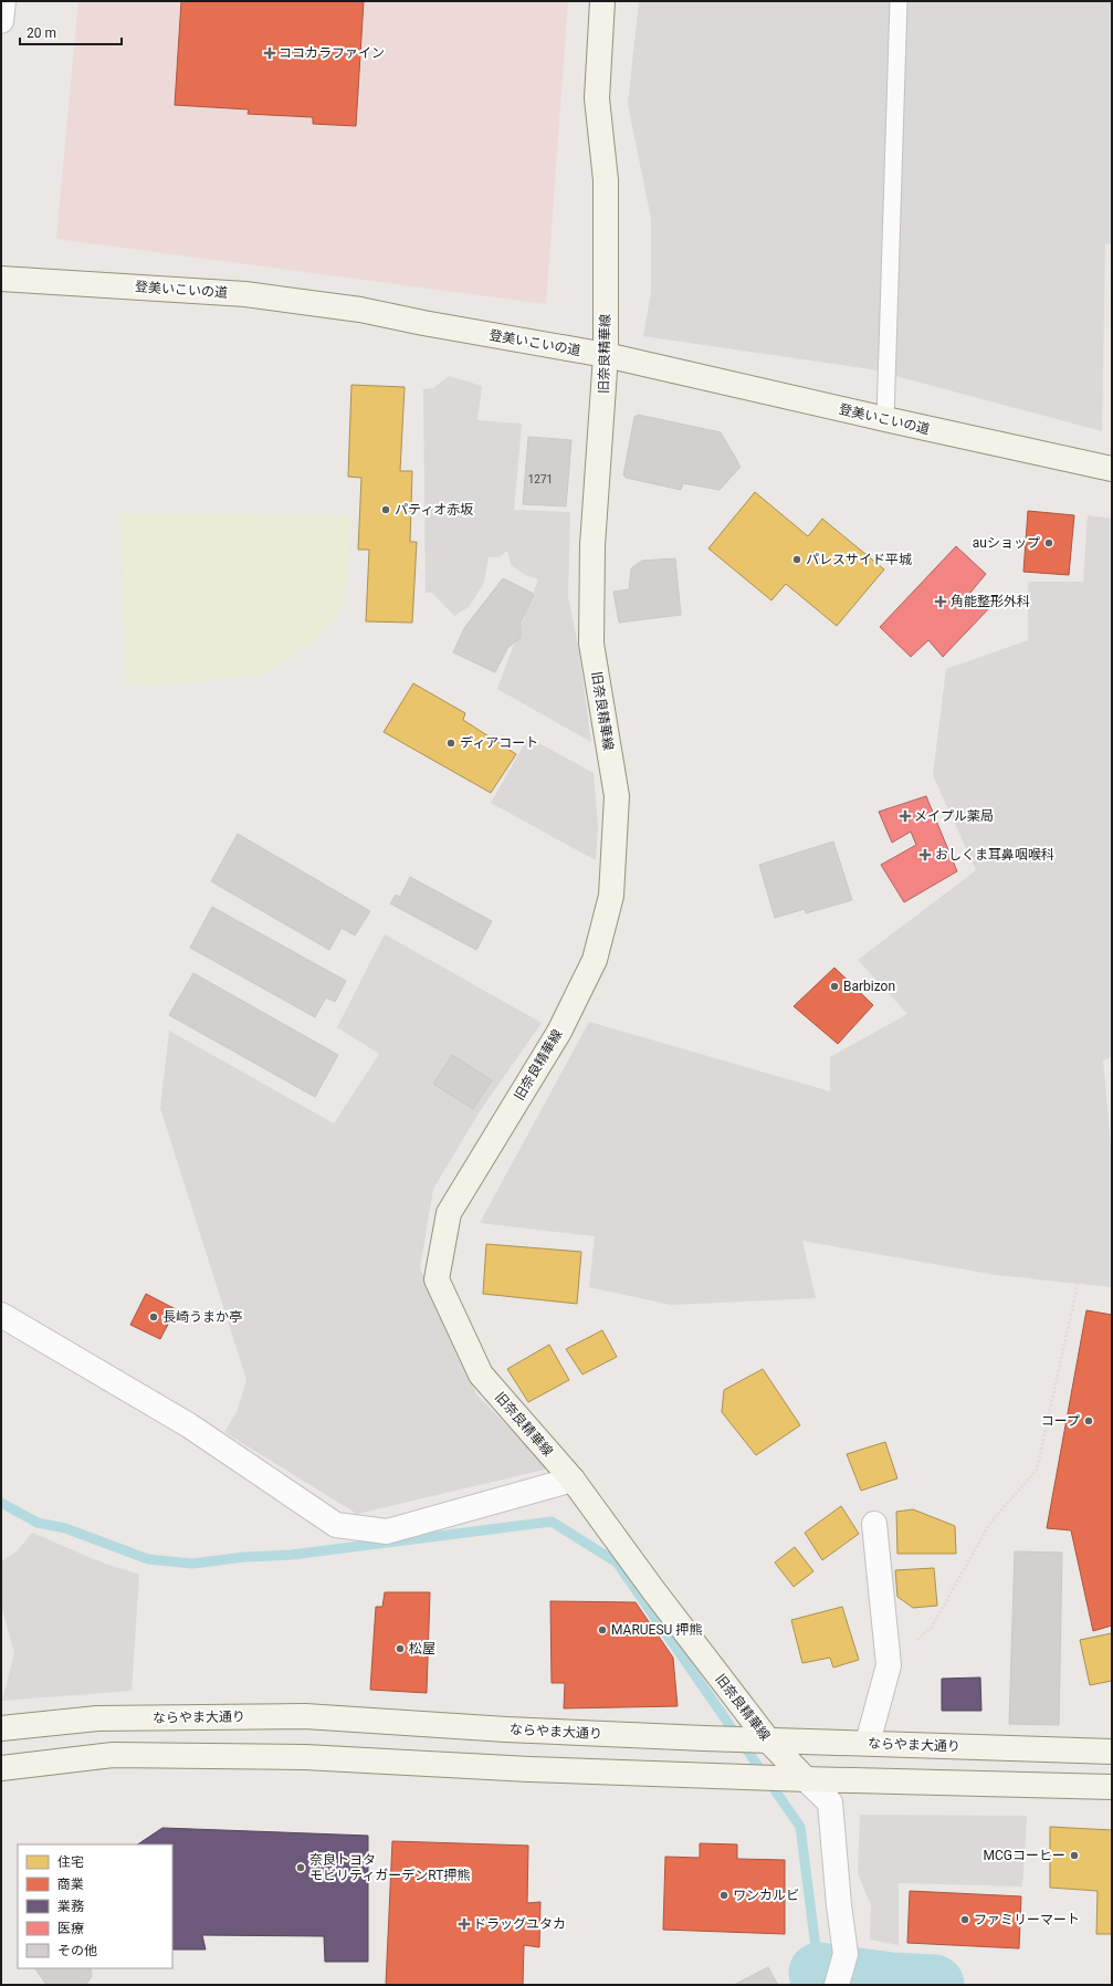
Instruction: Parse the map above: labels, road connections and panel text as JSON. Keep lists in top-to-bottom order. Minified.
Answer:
{"streets":{"street":["登美いこいの道","旧奈良精華線","ならやま大通り"]},"crossings":[["登美いこいの道","旧奈良精華線"],["旧奈良精華線","ならやま大通り"]],"places":{"health":["ココカラファイン","角能整形外科","メイプル薬局","おしくま耳鼻咽喉科","ドラッグユタカ"],"other":["パティオ赤坂","auショップ","パレスサイド平城","ディアコート","Barbizon","長崎うまか亭","コープ","MARUESU 押熊","松屋","MCGコーヒー","奈良トヨタ モビリティガーデンRT押熊","ワンカルビ","ファミリーマート"]},"house_numbers":["1271"],"legend":["住宅","商業","業務","医療","その他"],"scale_bar":"20 m"}
